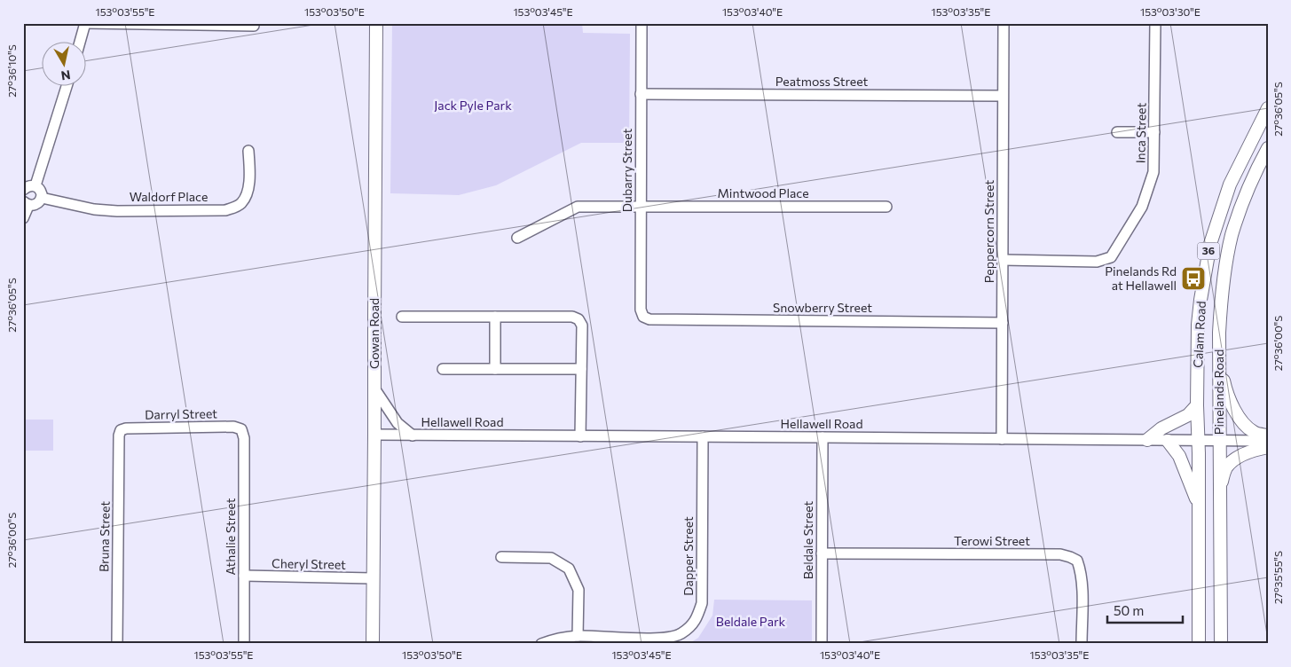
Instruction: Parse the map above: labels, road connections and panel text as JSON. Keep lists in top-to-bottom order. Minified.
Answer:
{"streets":{"main road":["36","Gowan Road","Calam Road","Pinelands Road"],"street":["Peatmoss Street","Inca Street","Dubarry Street","Mintwood Place","Waldorf Place","Peppercorn Street","Snowberry Street","Darryl Street","Hellawell Road","Bruna Street","Athalie Street","Beldale Street","Terowi Street","Dapper Street","Cheryl Street"]},"crossings":[["Peatmoss Street","Dubarry Street"],["Peatmoss Street","Peppercorn Street"],["Inca Street","Peppercorn Street"],["Dubarry Street","Mintwood Place"],["Dubarry Street","Snowberry Street"],["Peppercorn Street","Snowberry Street"],["Peppercorn Street","Hellawell Road"],["Gowan Road","Hellawell Road"],["Gowan Road","Cheryl Street"],["Calam Road","Pinelands Road"],["Calam Road","Hellawell Road"],["Pinelands Road","Hellawell Road"],["Darryl Street","Bruna Street"],["Darryl Street","Athalie Street"],["Hellawell Road","Beldale Street"],["Hellawell Road","Dapper Street"],["Athalie Street","Cheryl Street"],["Beldale Street","Terowi Street"]],"parks":["Jack Pyle Park","Beldale Park"],"places":{"bus stop":["Pinelands Rd at Hellawell"]},"scale_bar":"50 m","north":"bottom","coordinates":["153°03'55\"E","153°03'50\"E","153°03'45\"E","153°03'40\"E","153°03'35\"E","153°03'30\"E","27°36'10\"S","27°36'05\"S","27°36'00\"S","27°35'55\"S"]}
